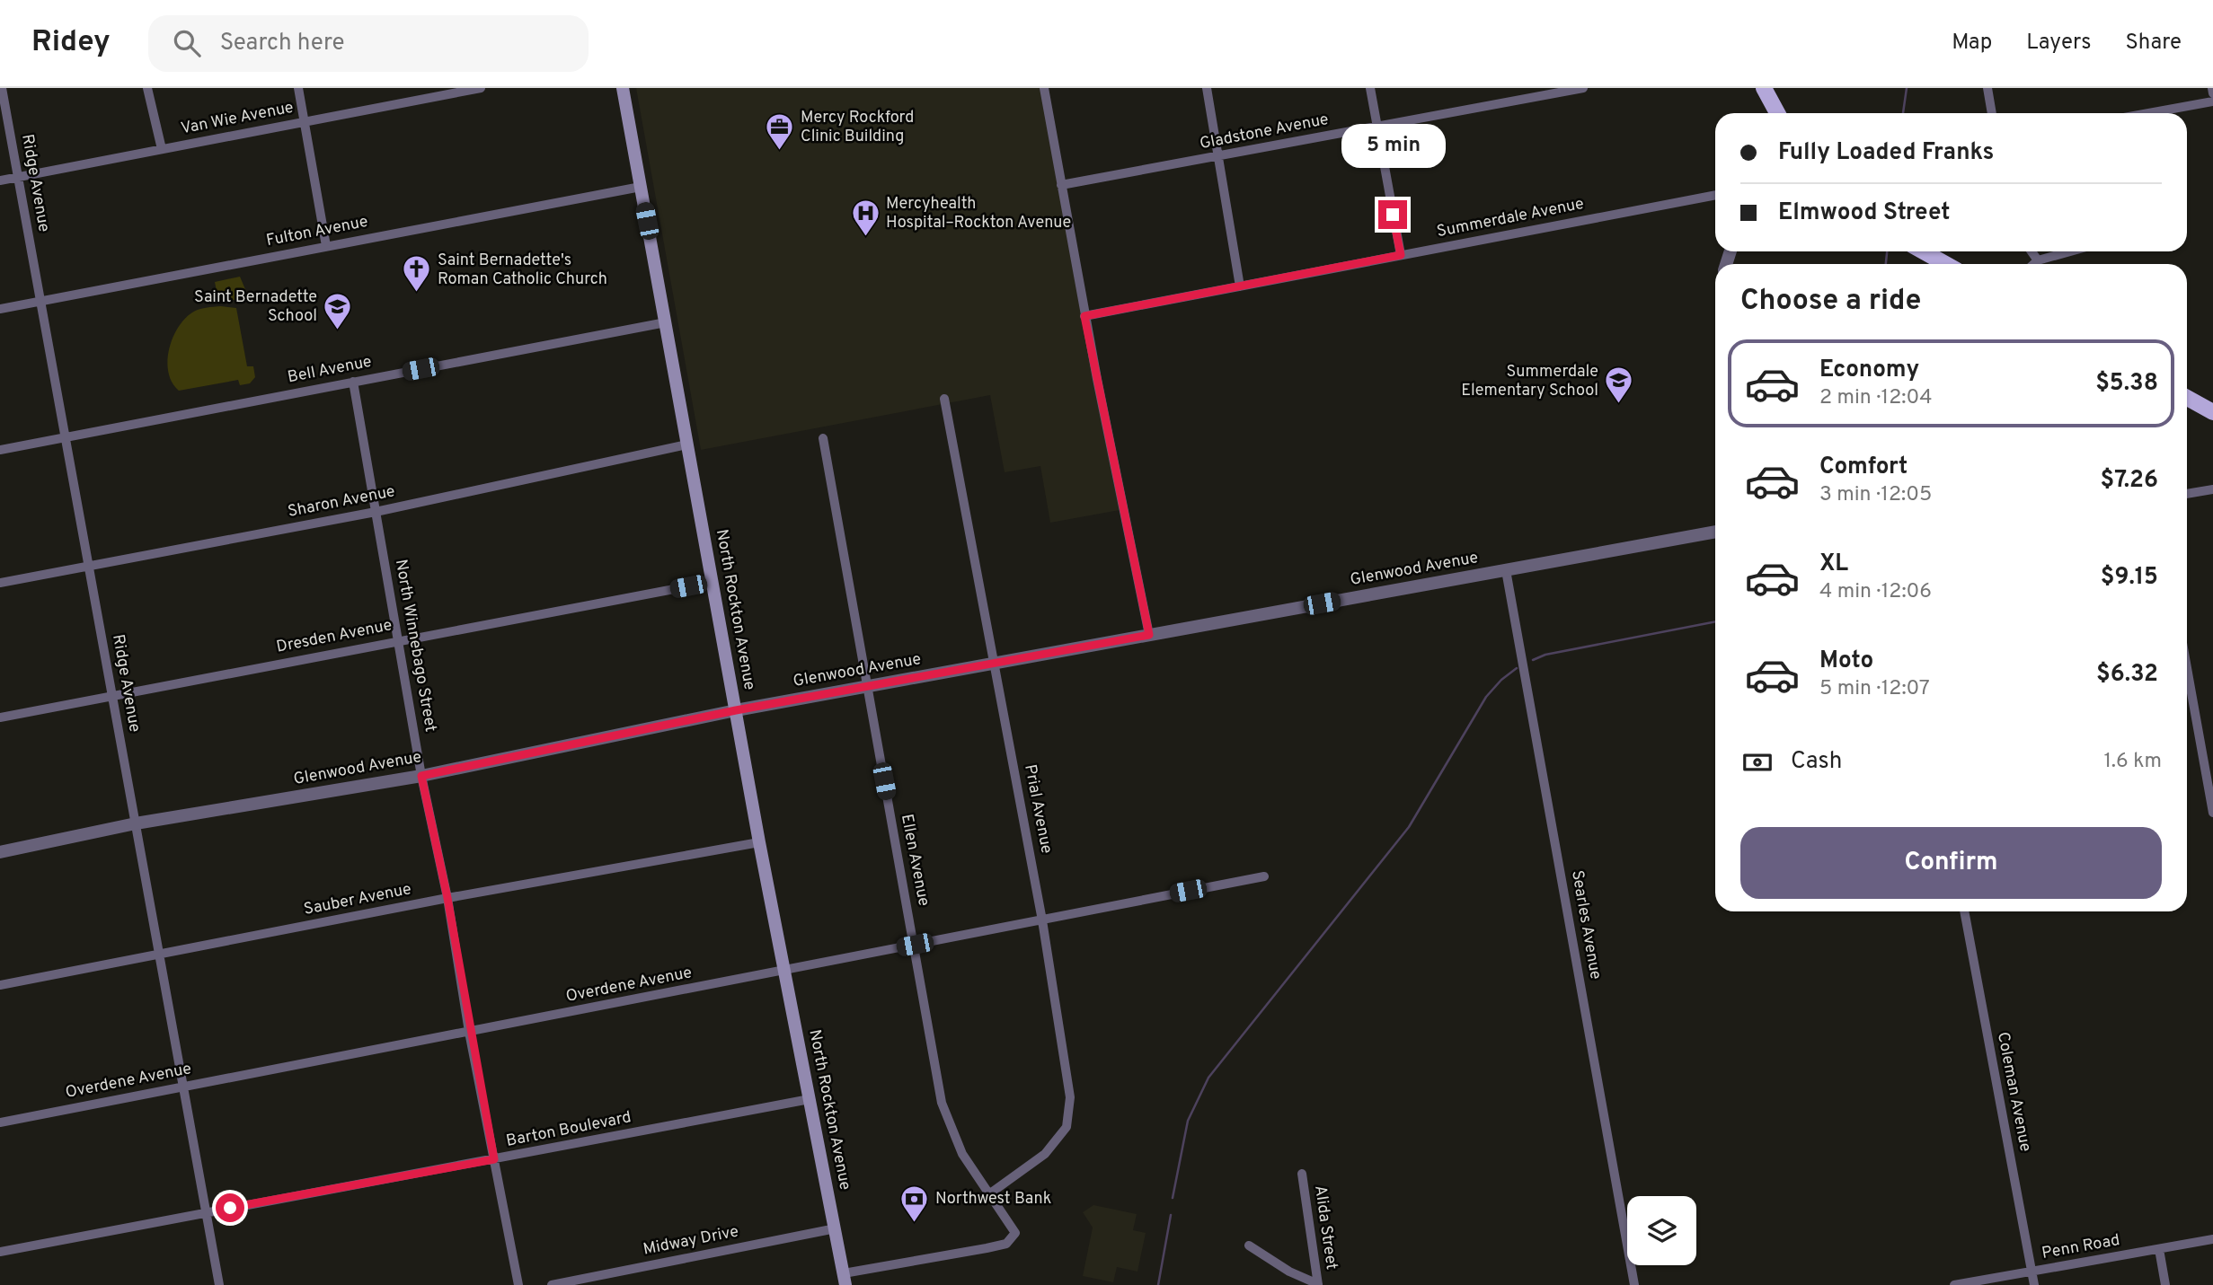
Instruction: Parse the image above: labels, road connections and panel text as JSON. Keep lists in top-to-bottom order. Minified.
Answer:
{"streets":{"main road":["North Rockton Avenue"],"street":["Van Wie Avenue","Gladstone Avenue","Ridge Avenue","Summerdale Avenue","Fulton Avenue","Bell Avenue","Sharon Avenue","Glenwood Avenue","Dresden Avenue","North Winnebago Street","Prial Avenue","Ellen Avenue","Sauber Avenue","Searles Avenue","Overdene Avenue","Coleman Avenue","Barton Boulevard","Alida Street","Midway Drive","Penn Road"]},"crossings":[["Van Wie Avenue","Ridge Avenue"],["Ridge Avenue","Fulton Avenue"],["Ridge Avenue","Bell Avenue"],["Ridge Avenue","Sharon Avenue"],["Ridge Avenue","Glenwood Avenue"],["Ridge Avenue","Dresden Avenue"],["Ridge Avenue","Sauber Avenue"],["Ridge Avenue","Overdene Avenue"],["Ridge Avenue","Barton Boulevard"],["Fulton Avenue","North Rockton Avenue"],["Bell Avenue","North Rockton Avenue"],["Bell Avenue","North Winnebago Street"],["Sharon Avenue","North Rockton Avenue"],["Sharon Avenue","North Winnebago Street"],["Glenwood Avenue","North Rockton Avenue"],["Glenwood Avenue","North Winnebago Street"],["Glenwood Avenue","Prial Avenue"],["Glenwood Avenue","Ellen Avenue"],["Glenwood Avenue","Searles Avenue"],["North Rockton Avenue","Dresden Avenue"],["North Rockton Avenue","Ellen Avenue"],["North Rockton Avenue","Sauber Avenue"],["North Rockton Avenue","Overdene Avenue"],["North Rockton Avenue","Barton Boulevard"],["North Rockton Avenue","Midway Drive"],["Dresden Avenue","North Winnebago Street"],["North Winnebago Street","Sauber Avenue"],["North Winnebago Street","Overdene Avenue"],["North Winnebago Street","Barton Boulevard"],["Prial Avenue","Ellen Avenue"],["Prial Avenue","Overdene Avenue"],["Ellen Avenue","Overdene Avenue"],["Coleman Avenue","Penn Road"]],"places":{"office":["Mercy Rockford Clinic Building"],"hospital":["Mercyhealth Hospital–Rockton Avenue"],"church":["Saint Bernadette's Roman Catholic Church"],"school or university":["Saint Bernadette School","Summerdale Elementary School"],"bank":["Northwest Bank"]},"page":{"header":"Ridey","search":"Search here","nav":["Map","Layers","Share"],"banner":["Fully Loaded Franks","Elmwood Street"],"bubble":"5 min","heading":"Choose a ride","list":[{"name":"Economy","note":"2 min · 12:04","value":"$5.38"},{"name":"Comfort","note":"3 min · 12:05","value":"$7.26"},{"name":"XL","note":"4 min · 12:06","value":"$9.15"},{"name":"Moto","note":"5 min · 12:07","value":"$6.32"}],"pay":["Cash","1.6 km"],"buttons":"Confirm"}}
